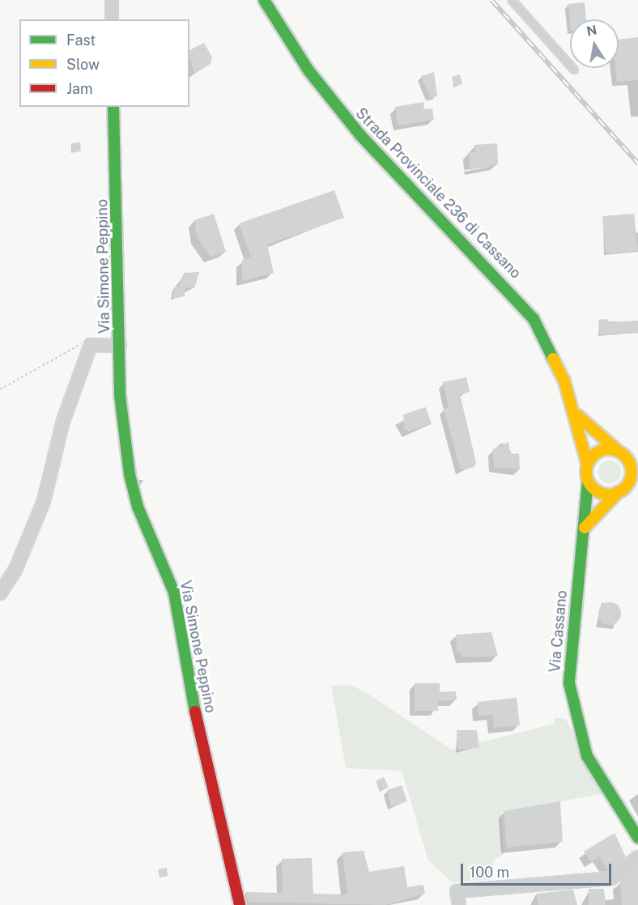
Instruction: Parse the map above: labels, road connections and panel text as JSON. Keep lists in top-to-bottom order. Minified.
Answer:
{"streets":{"main road":["Strada Provinciale 236 di Cassano","Via Simone Peppino","Via Cassano"]},"crossings":[["Strada Provinciale 236 di Cassano","Via Cassano"]],"legend":["Fast","Slow","Jam"],"scale_bar":"100 m","north":"top"}
